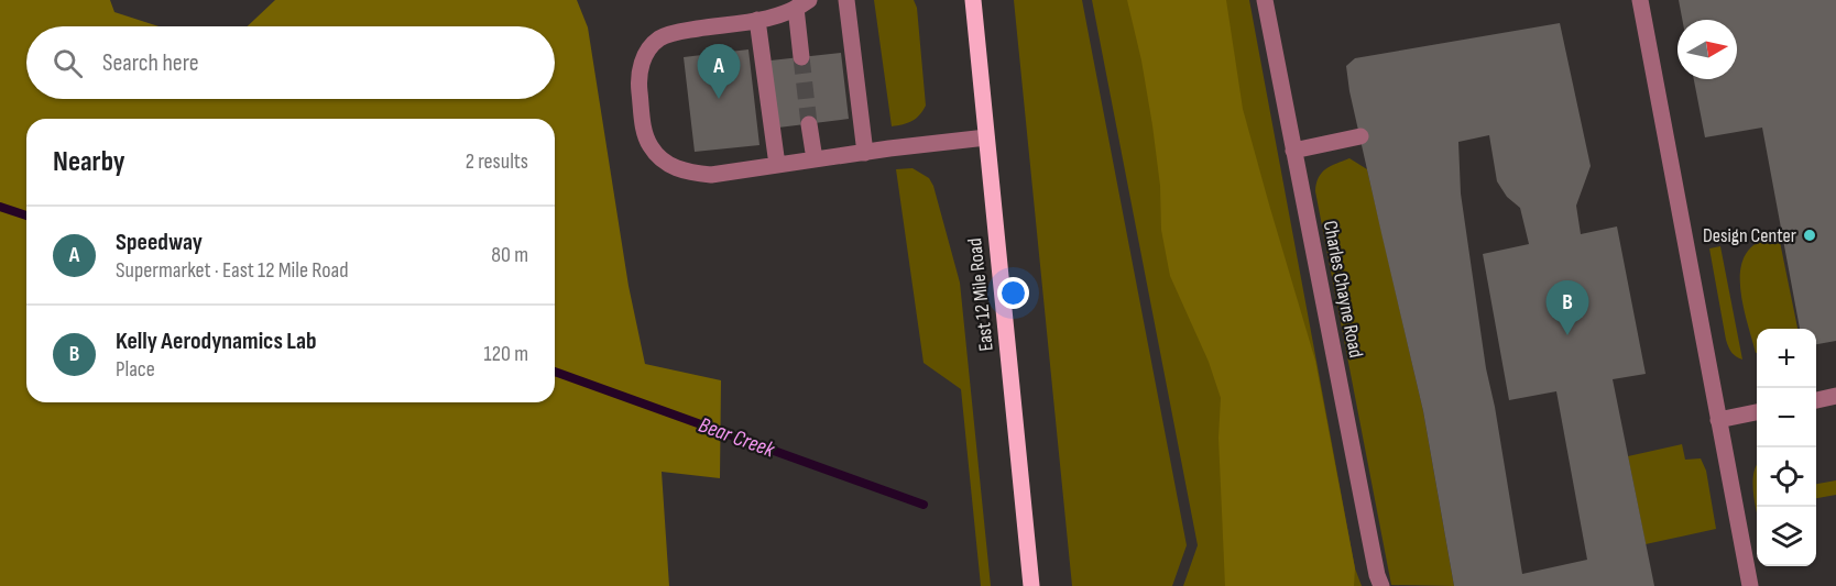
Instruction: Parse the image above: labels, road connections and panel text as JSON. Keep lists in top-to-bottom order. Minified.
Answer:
{"streets":{"main road":["East 12 Mile Road"],"lane":["Charles Chayne Road"]},"water":["Bear Creek"],"places":["Design Center"],"north":"right","page":{"search":"Search here","pins":["A","B"],"heading":["Nearby","2 results"],"list":[{"mark":"A","name":"Speedway","note":"Supermarket · East 12 Mile Road","value":"80 m"},{"mark":"B","name":"Kelly Aerodynamics Lab","note":"Place","value":"120 m"}],"map_buttons":["+","−"]}}
